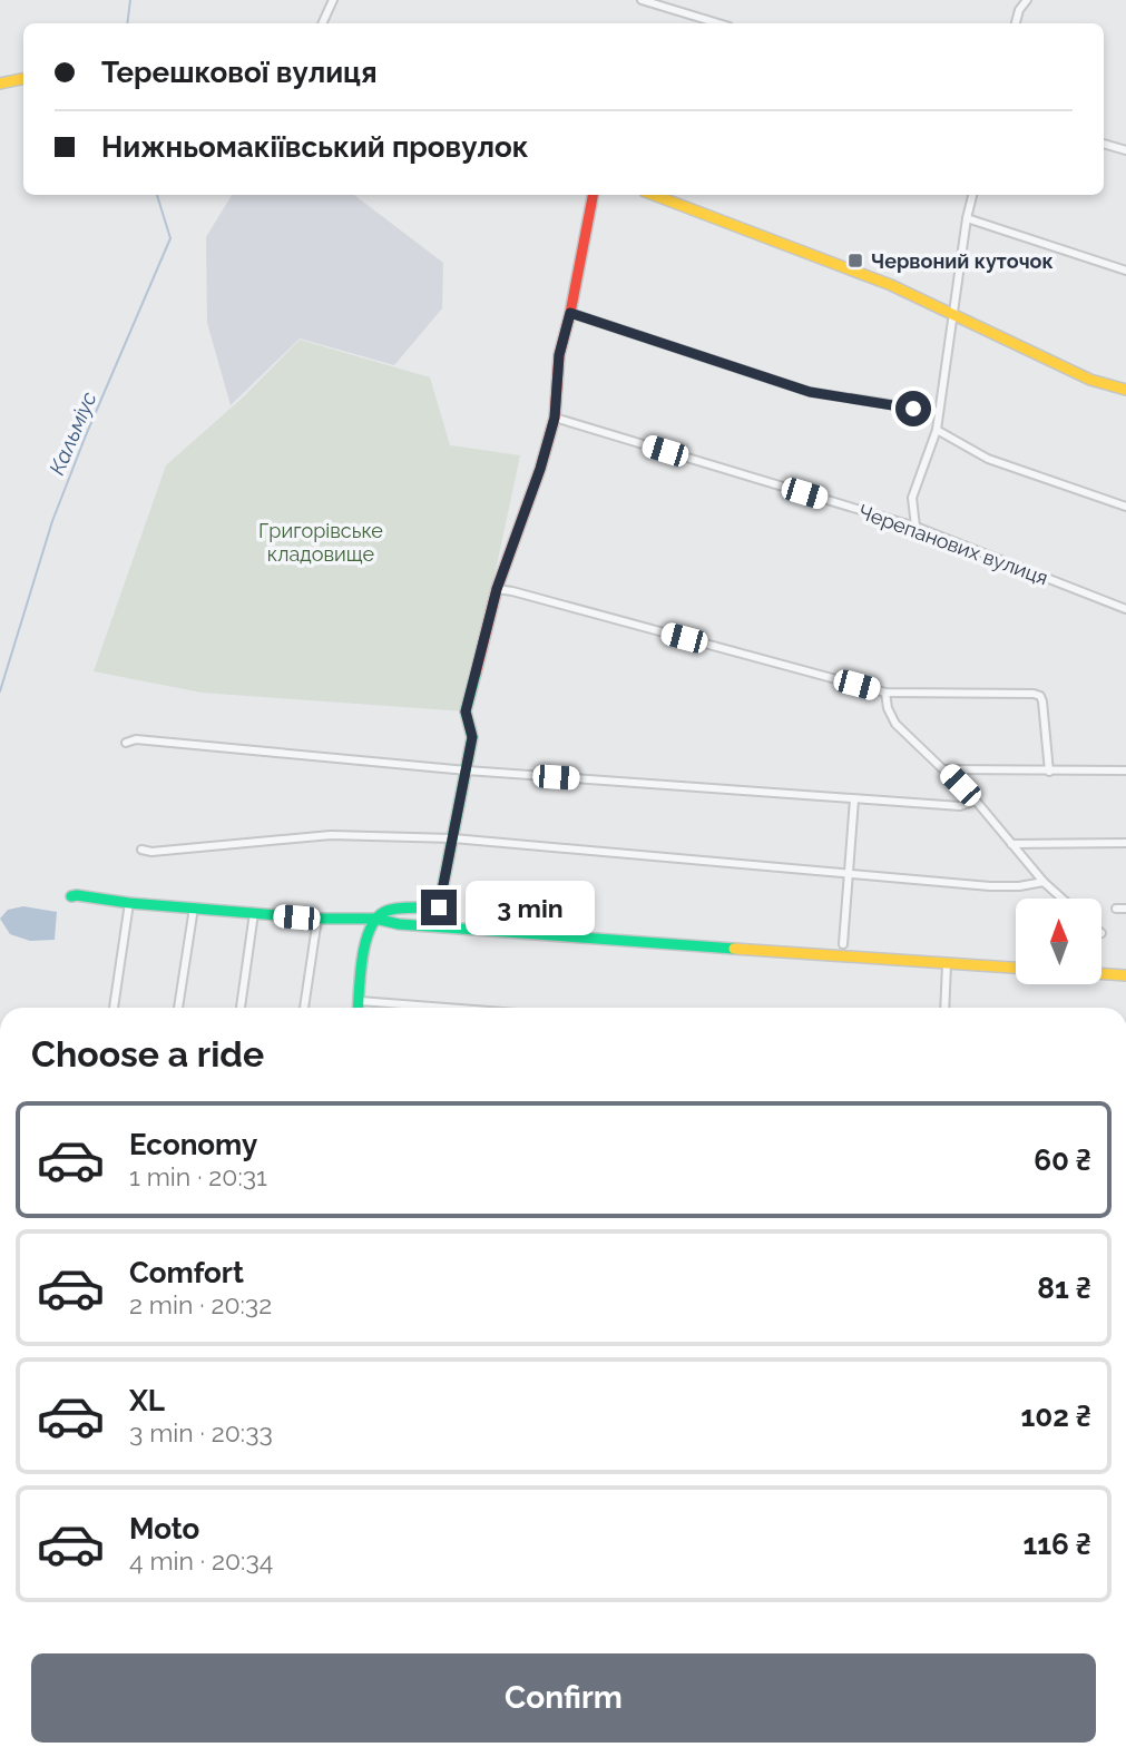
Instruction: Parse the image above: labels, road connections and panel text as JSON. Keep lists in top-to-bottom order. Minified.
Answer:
{"streets":{"street":["Черепанових вулиця"]},"water":["Кальміус"],"parks":["Григорівське кладовище"],"places":{"transit":["Червоний куточок"]},"north":"top","page":{"banner":["Терешкової вулиця","Нижньомакіївський провулок"],"bubble":"3 min","heading":"Choose a ride","list":[{"name":"Economy","note":"1 min · 20:31","value":"60 ₴"},{"name":"Comfort","note":"2 min · 20:32","value":"81 ₴"},{"name":"XL","note":"3 min · 20:33","value":"102 ₴"},{"name":"Moto","note":"4 min · 20:34","value":"116 ₴"}],"buttons":"Confirm"}}
